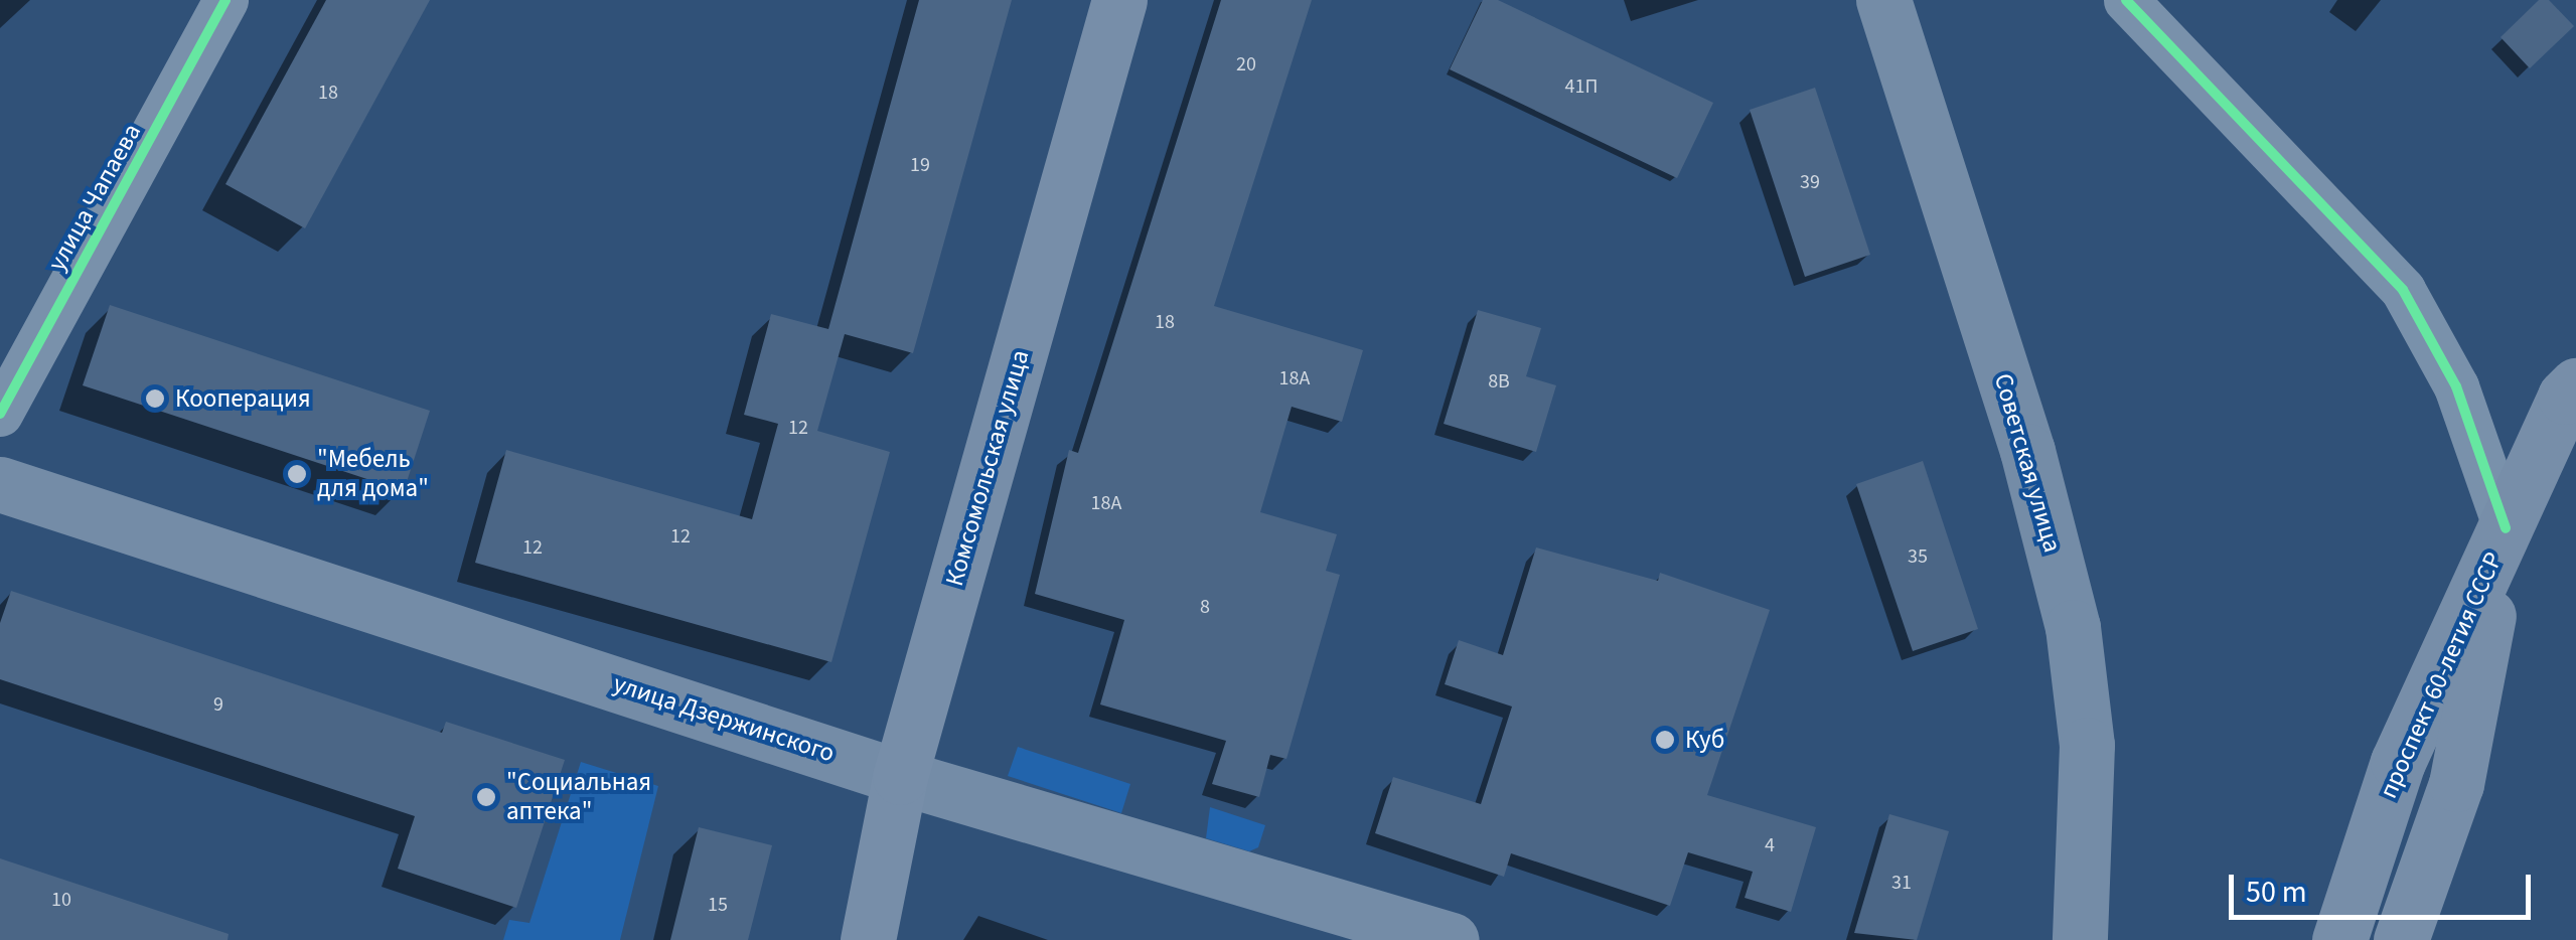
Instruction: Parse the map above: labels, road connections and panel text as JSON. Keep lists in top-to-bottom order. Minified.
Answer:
{"streets":{"main road":["Советская улица","Комсомольская улица","проспект 60-летия СССР","улица Дзержинского"],"street":["улица Чапаева"]},"crossings":[["Комсомольская улица","улица Дзержинского"]],"places":["Кооперация","\"Мебель для дома\"","Куб","\"Социальная аптека\""],"house_numbers":["20","41П","18","19","39","18","18А","8В","12","18А","12","12","35","8","9","4","31","10","15"],"scale_bar":"50 m"}
